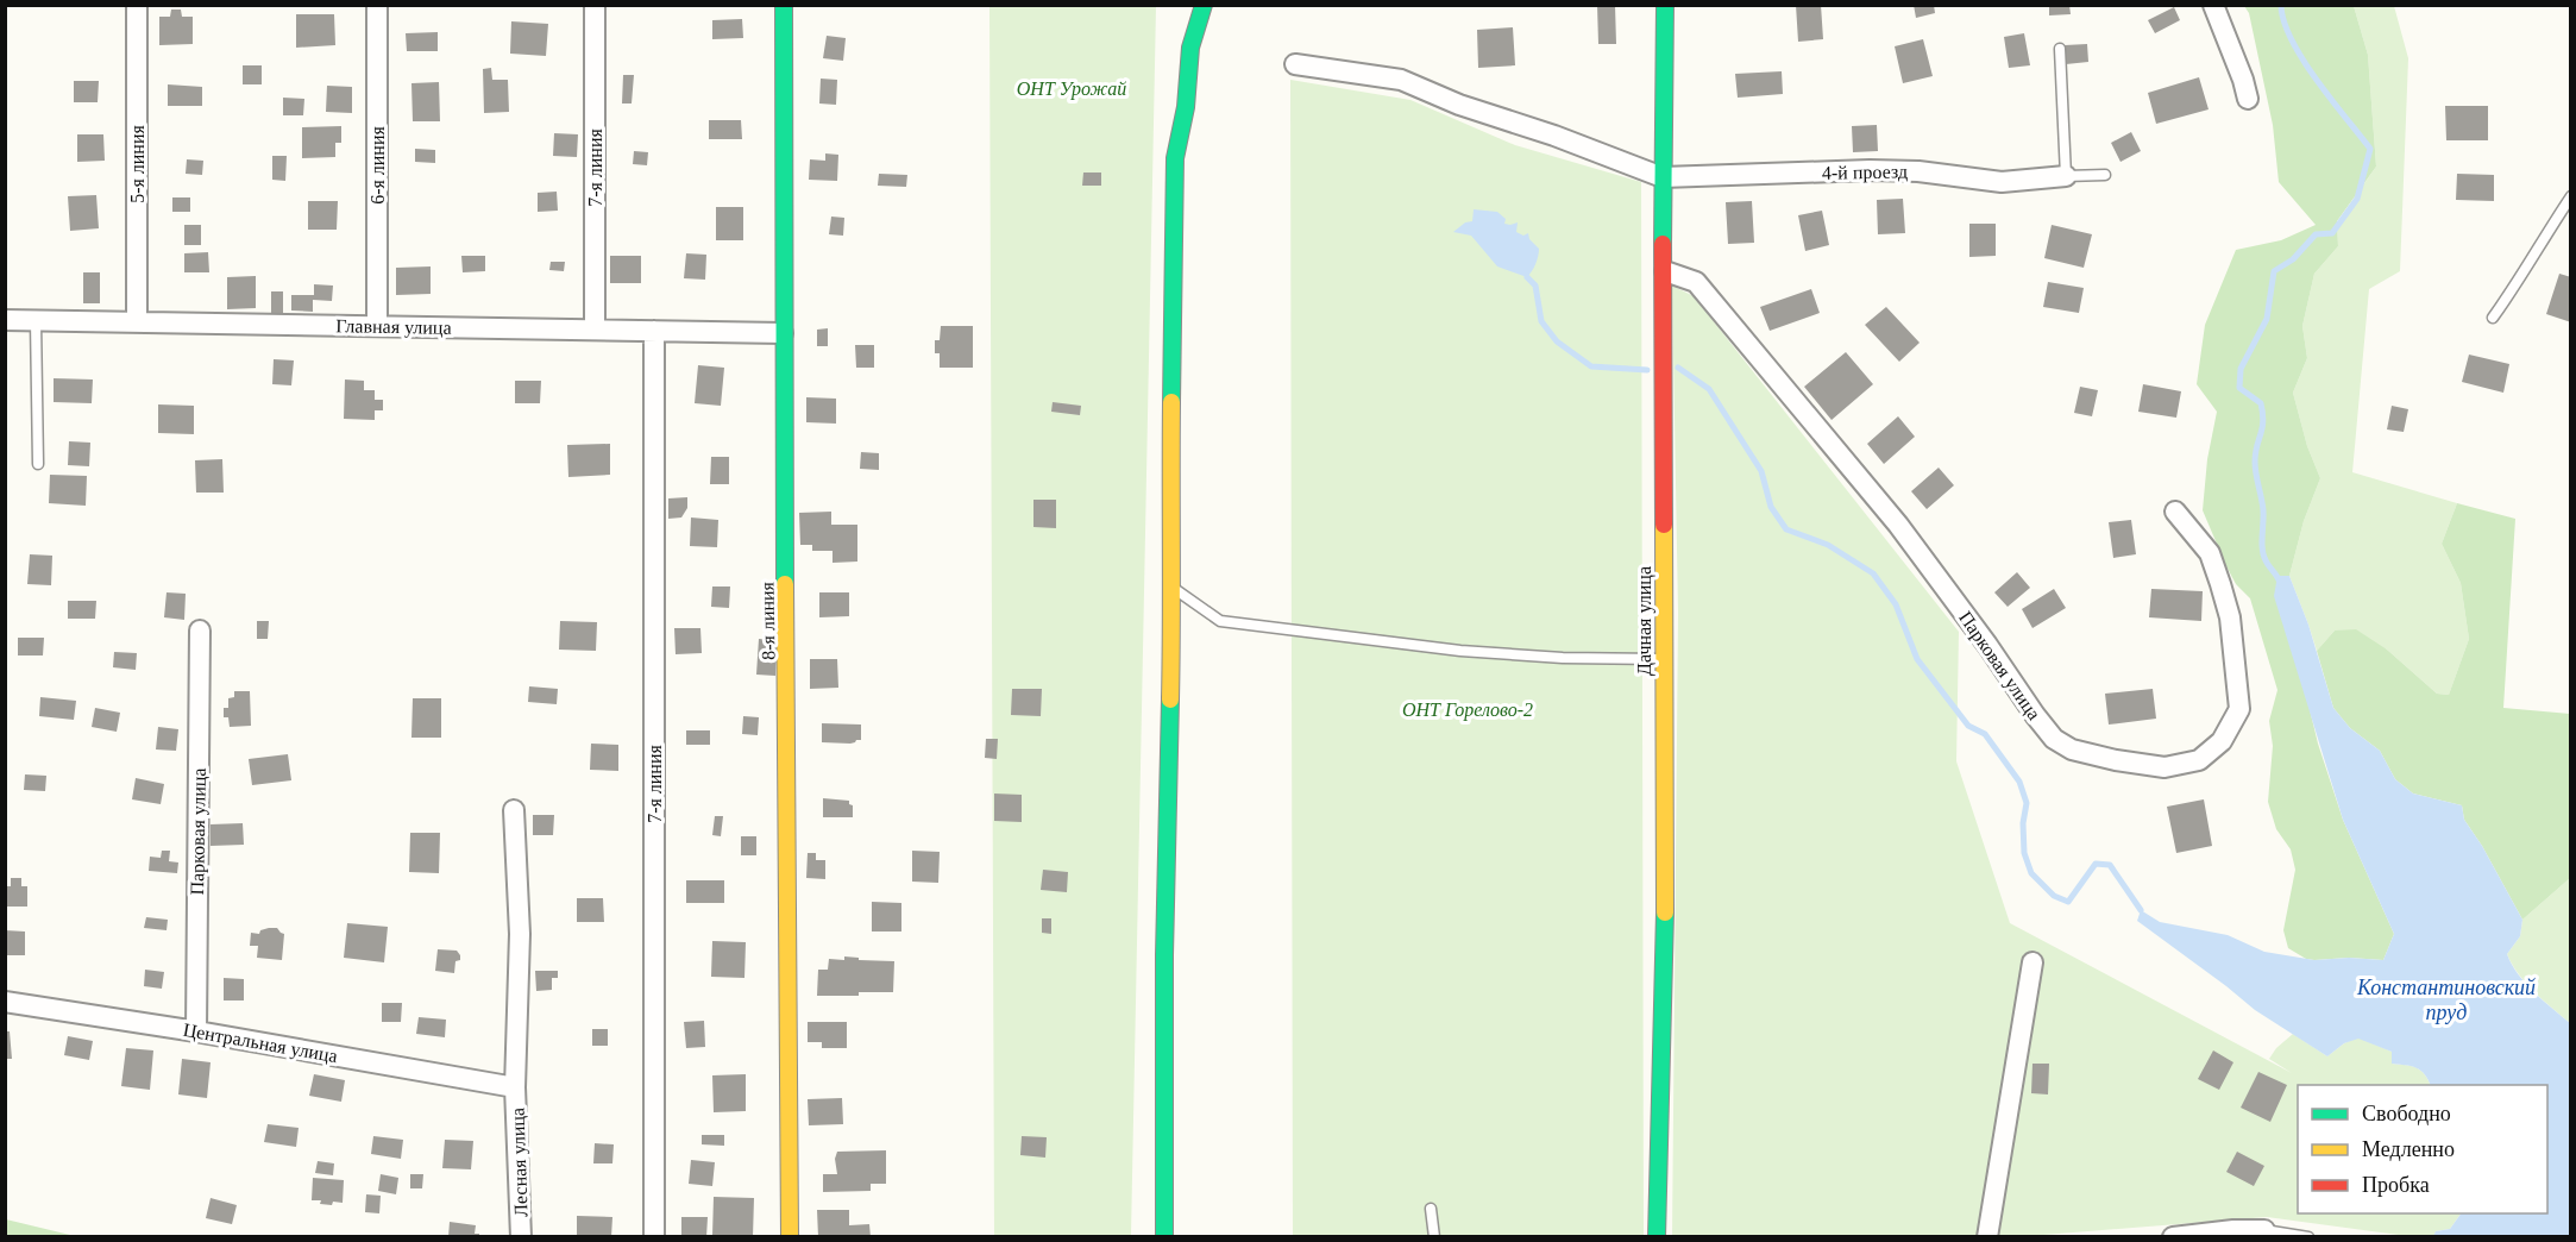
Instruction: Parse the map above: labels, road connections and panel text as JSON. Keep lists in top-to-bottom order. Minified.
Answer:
{"streets":{"street":["5-я линия","6-я линия","7-я линия","4-й проезд","Главная улица","8-я линия","Дачная улица","Парковая улица","Центральная улица","Лесная улица"]},"crossings":[["5-я линия","Главная улица"],["6-я линия","Главная улица"],["7-я линия","Главная улица"],["4-й проезд","Дачная улица"],["Главная улица","8-я линия"],["Дачная улица","Парковая улица"],["Парковая улица","Центральная улица"],["Центральная улица","Лесная улица"]],"water":["Константиновский пруд"],"parks":["ОНТ Урожай","ОНТ Горелово-2"],"legend":["Свободно","Медленно","Пробка"]}
